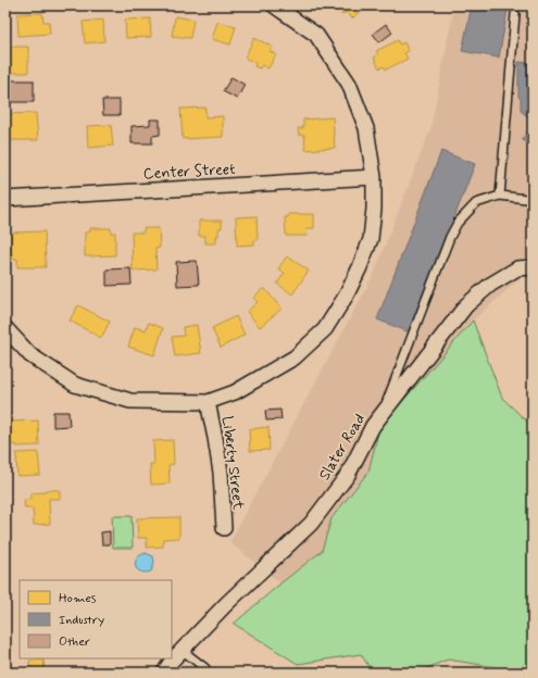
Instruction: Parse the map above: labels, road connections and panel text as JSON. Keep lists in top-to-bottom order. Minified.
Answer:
{"streets":{"street":["Center Street","Slater Road","Liberty Street"]},"legend":["Homes","Industry","Other"]}
